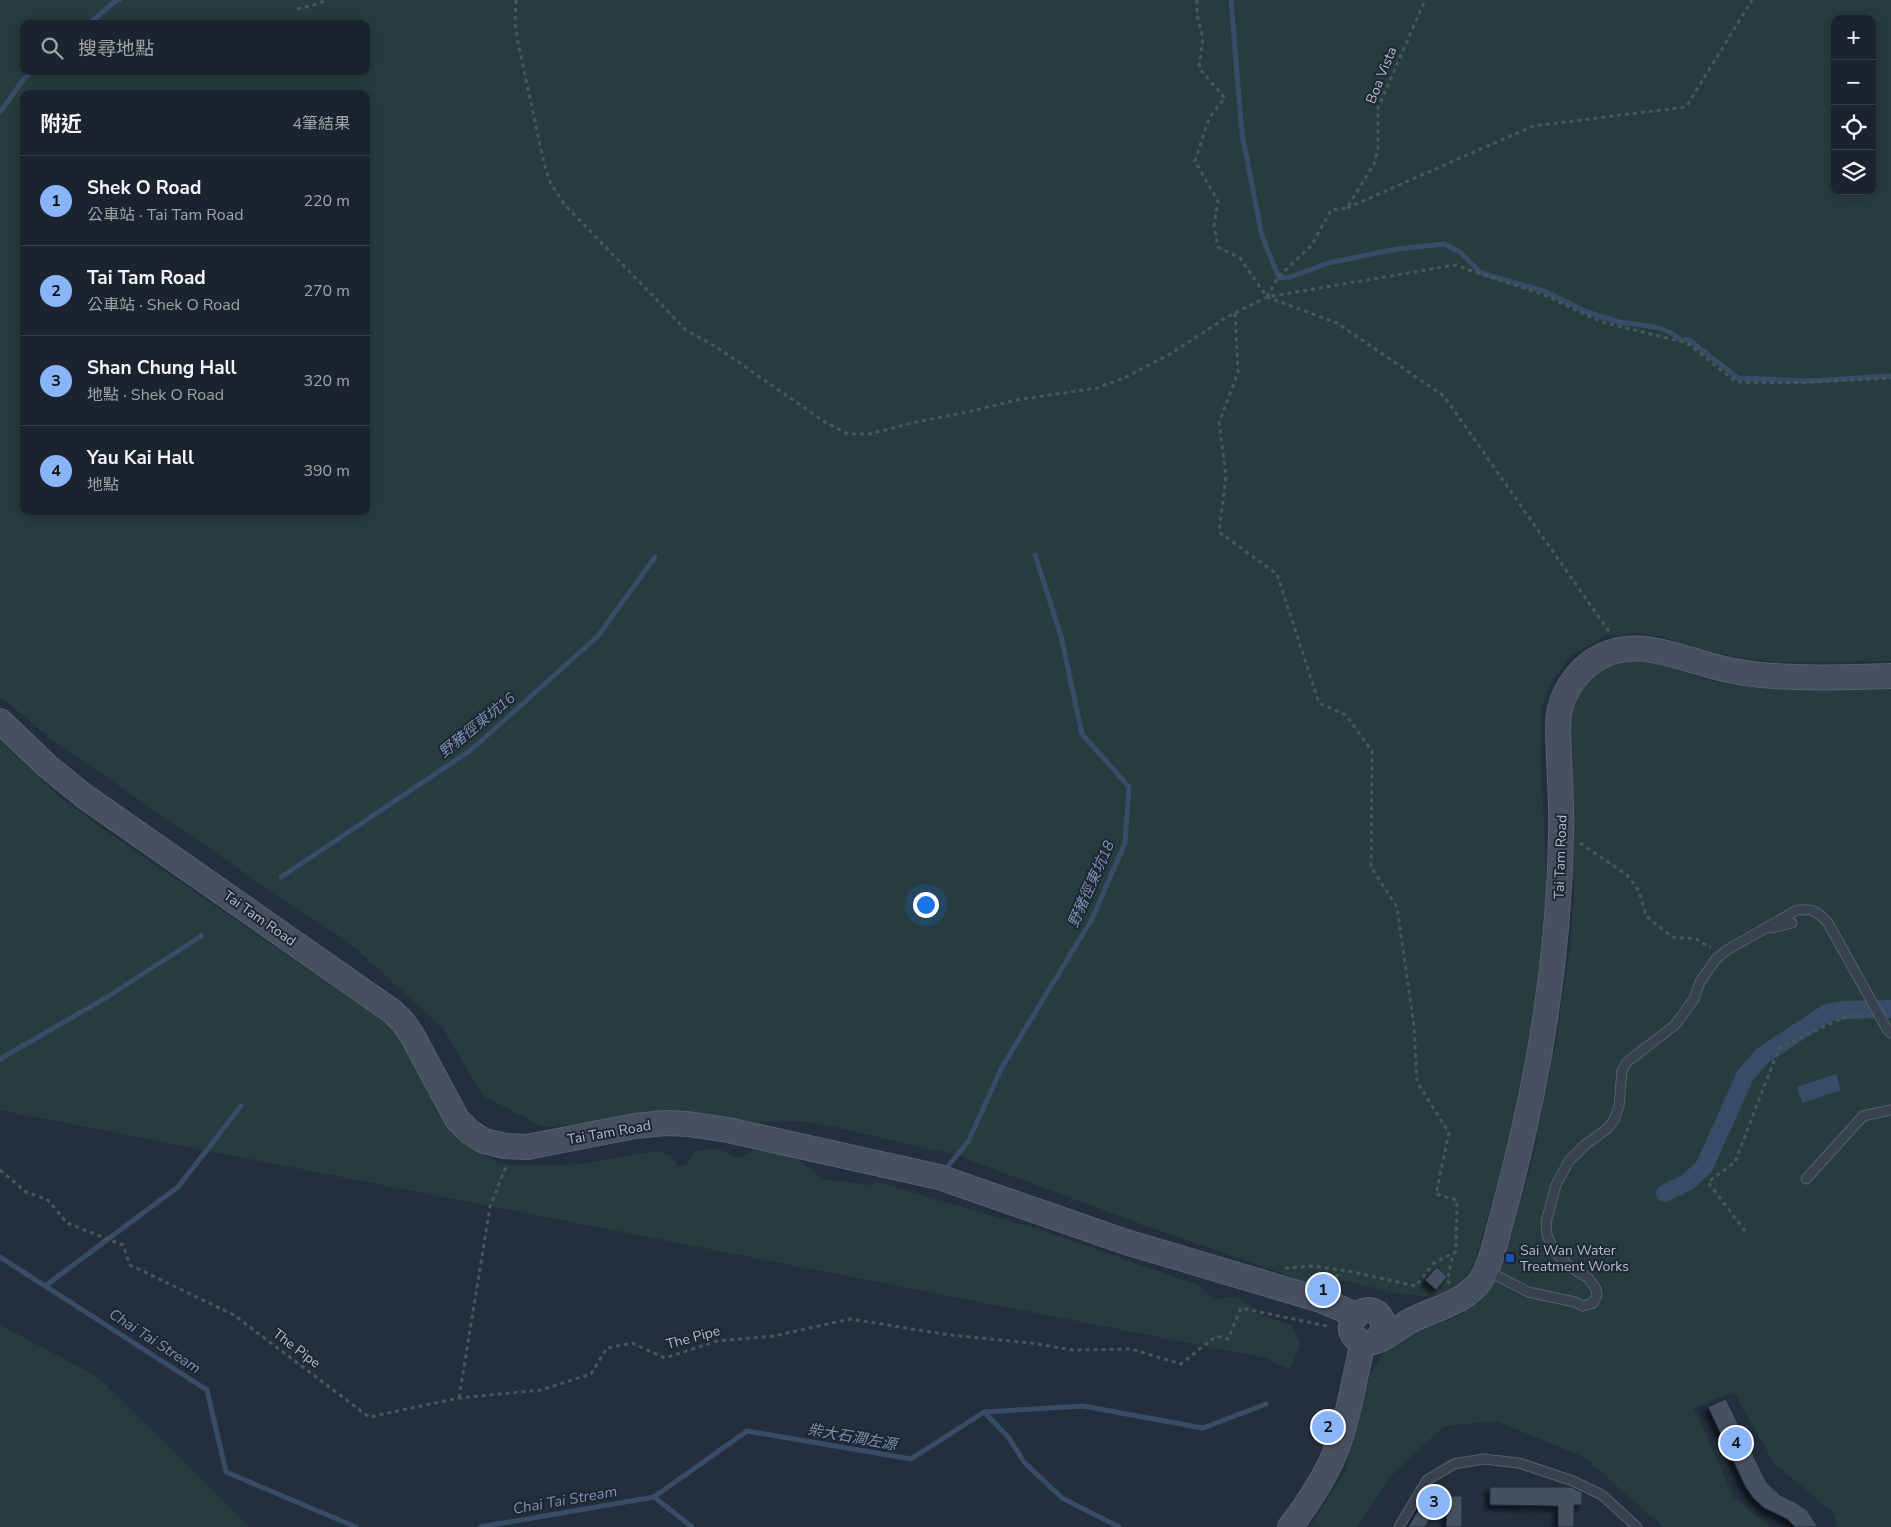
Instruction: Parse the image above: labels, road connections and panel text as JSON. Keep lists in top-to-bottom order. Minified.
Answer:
{"streets":{"main road":["Tai Tam Road"],"path":["Boa Vista","The Pipe"]},"water":["野豬徑東坑16","野豬徑東坑18","Chai Tai Stream","柴大石澗左源"],"places":{"transit":["Sai Wan Water Treatment Works"]},"page":{"map_buttons":["+","−"],"search":"搜尋地點","heading":["附近","4筆結果"],"list":[{"mark":"1","name":"Shek O Road","note":"公車站 · Tai Tam Road","value":"220 m"},{"mark":"2","name":"Tai Tam Road","note":"公車站 · Shek O Road","value":"270 m"},{"mark":"3","name":"Shan Chung Hall","note":"地點 · Shek O Road","value":"320 m"},{"mark":"4","name":"Yau Kai Hall","note":"地點","value":"390 m"}],"pins":["1","2","4","3"]}}
